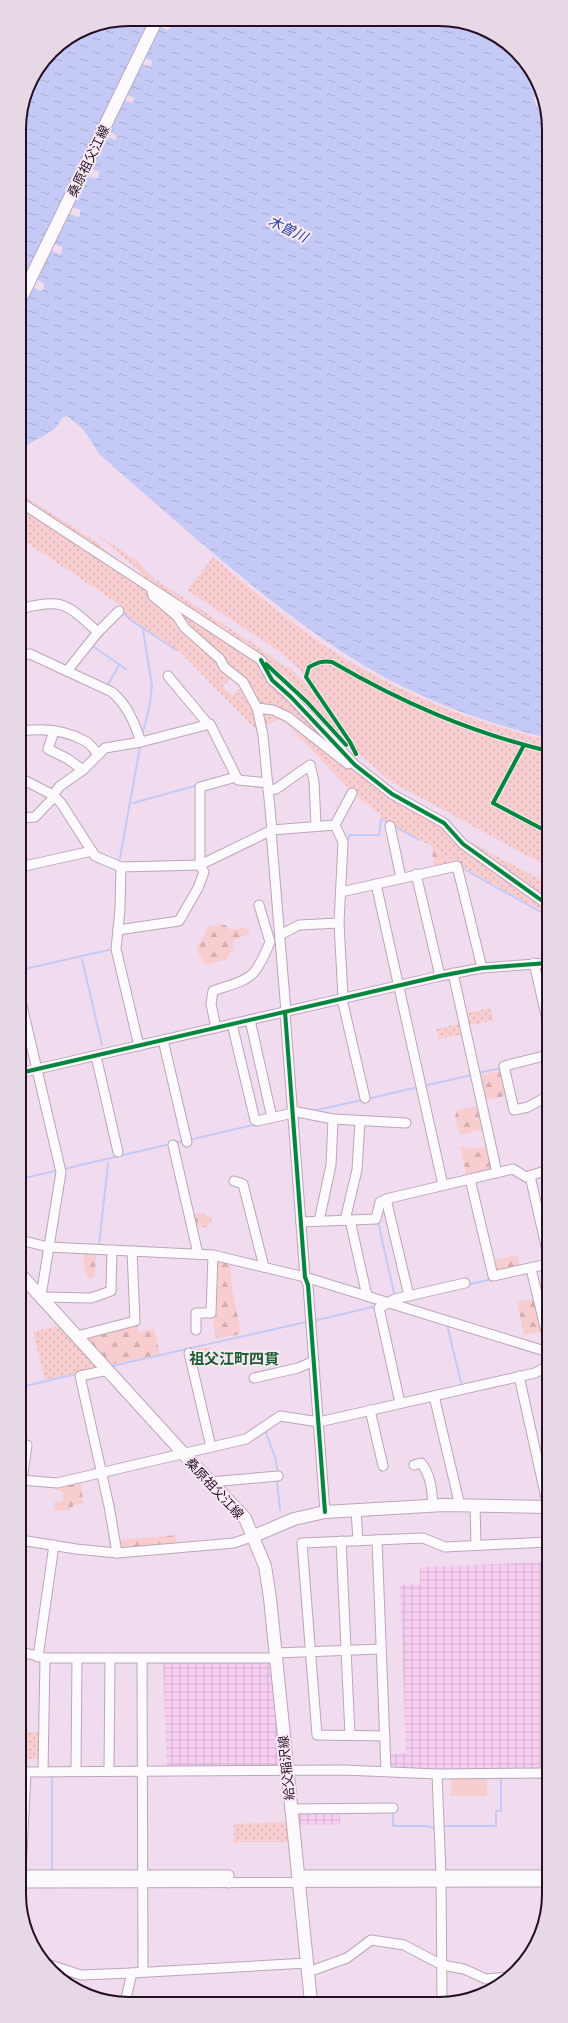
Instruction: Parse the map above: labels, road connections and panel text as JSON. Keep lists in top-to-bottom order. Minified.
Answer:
{"streets":{"main road":["桑原祖父江線","給父稲沢線"]},"crossings":[["桑原祖父江線","給父稲沢線"]],"districts":["祖父江町四貫"],"water":["木曽川"]}
